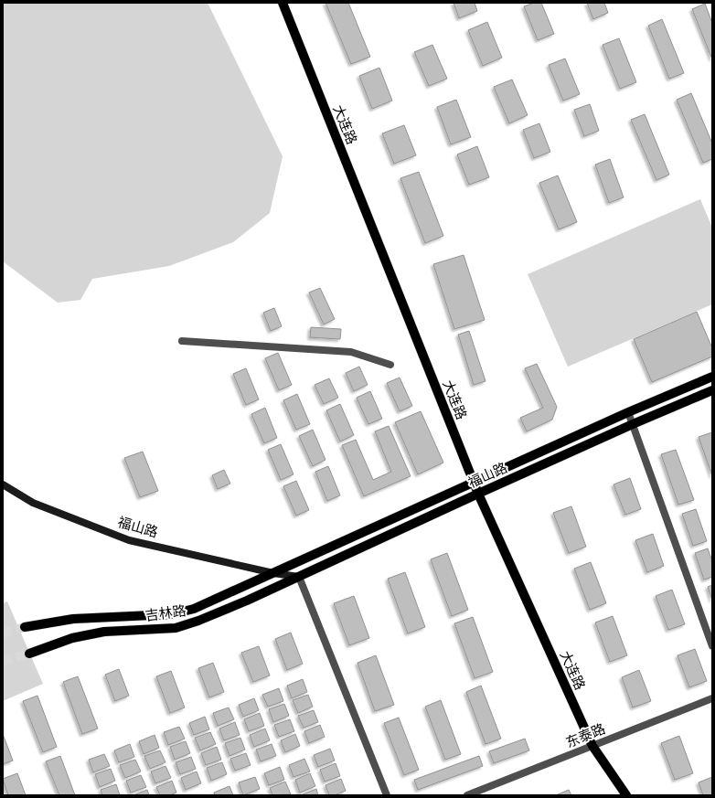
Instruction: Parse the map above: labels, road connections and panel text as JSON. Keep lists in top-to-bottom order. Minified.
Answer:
{"streets":{"main road":["大连路","福山路","吉林路"],"street":["东泰路"]},"crossings":[["大连路","福山路"],["大连路","东泰路"],["福山路","吉林路"]]}
